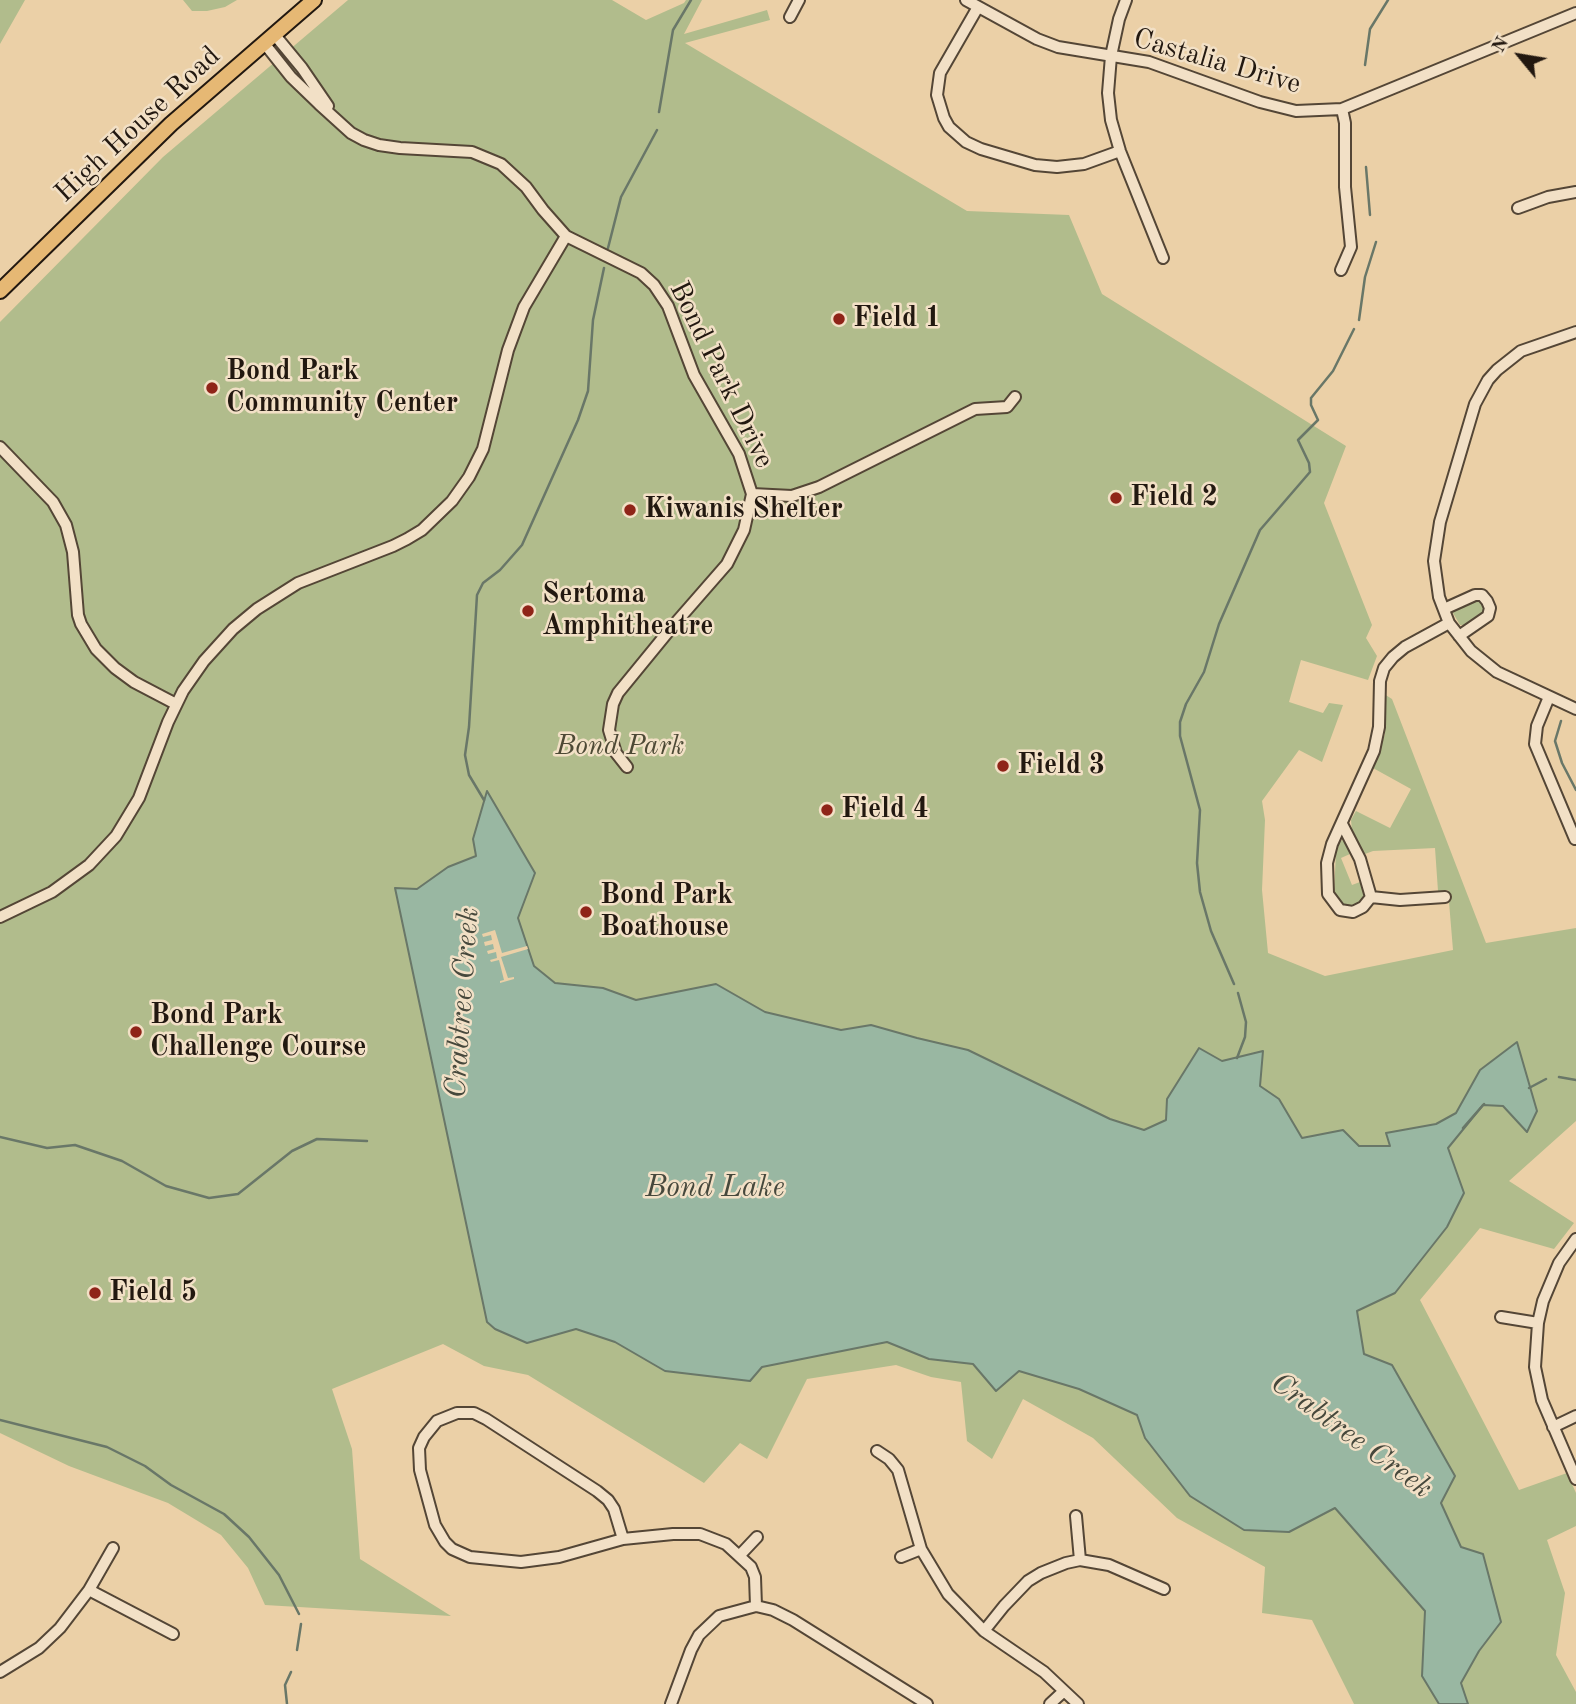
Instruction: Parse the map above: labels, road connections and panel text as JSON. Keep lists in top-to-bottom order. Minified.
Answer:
{"streets":{"main road":["High House Road"],"street":["Castalia Drive","Bond Park Drive"]},"crossings":[["High House Road","Bond Park Drive"]],"water":["Crabtree Creek","Bond Lake"],"parks":["Bond Park"],"places":["Field 1","Bond Park Community Center","Field 2","Kiwanis Shelter","Sertoma Amphitheatre","Field 3","Field 4","Bond Park Boathouse","Bond Park Challenge Course","Field 5"],"north":"top left"}
